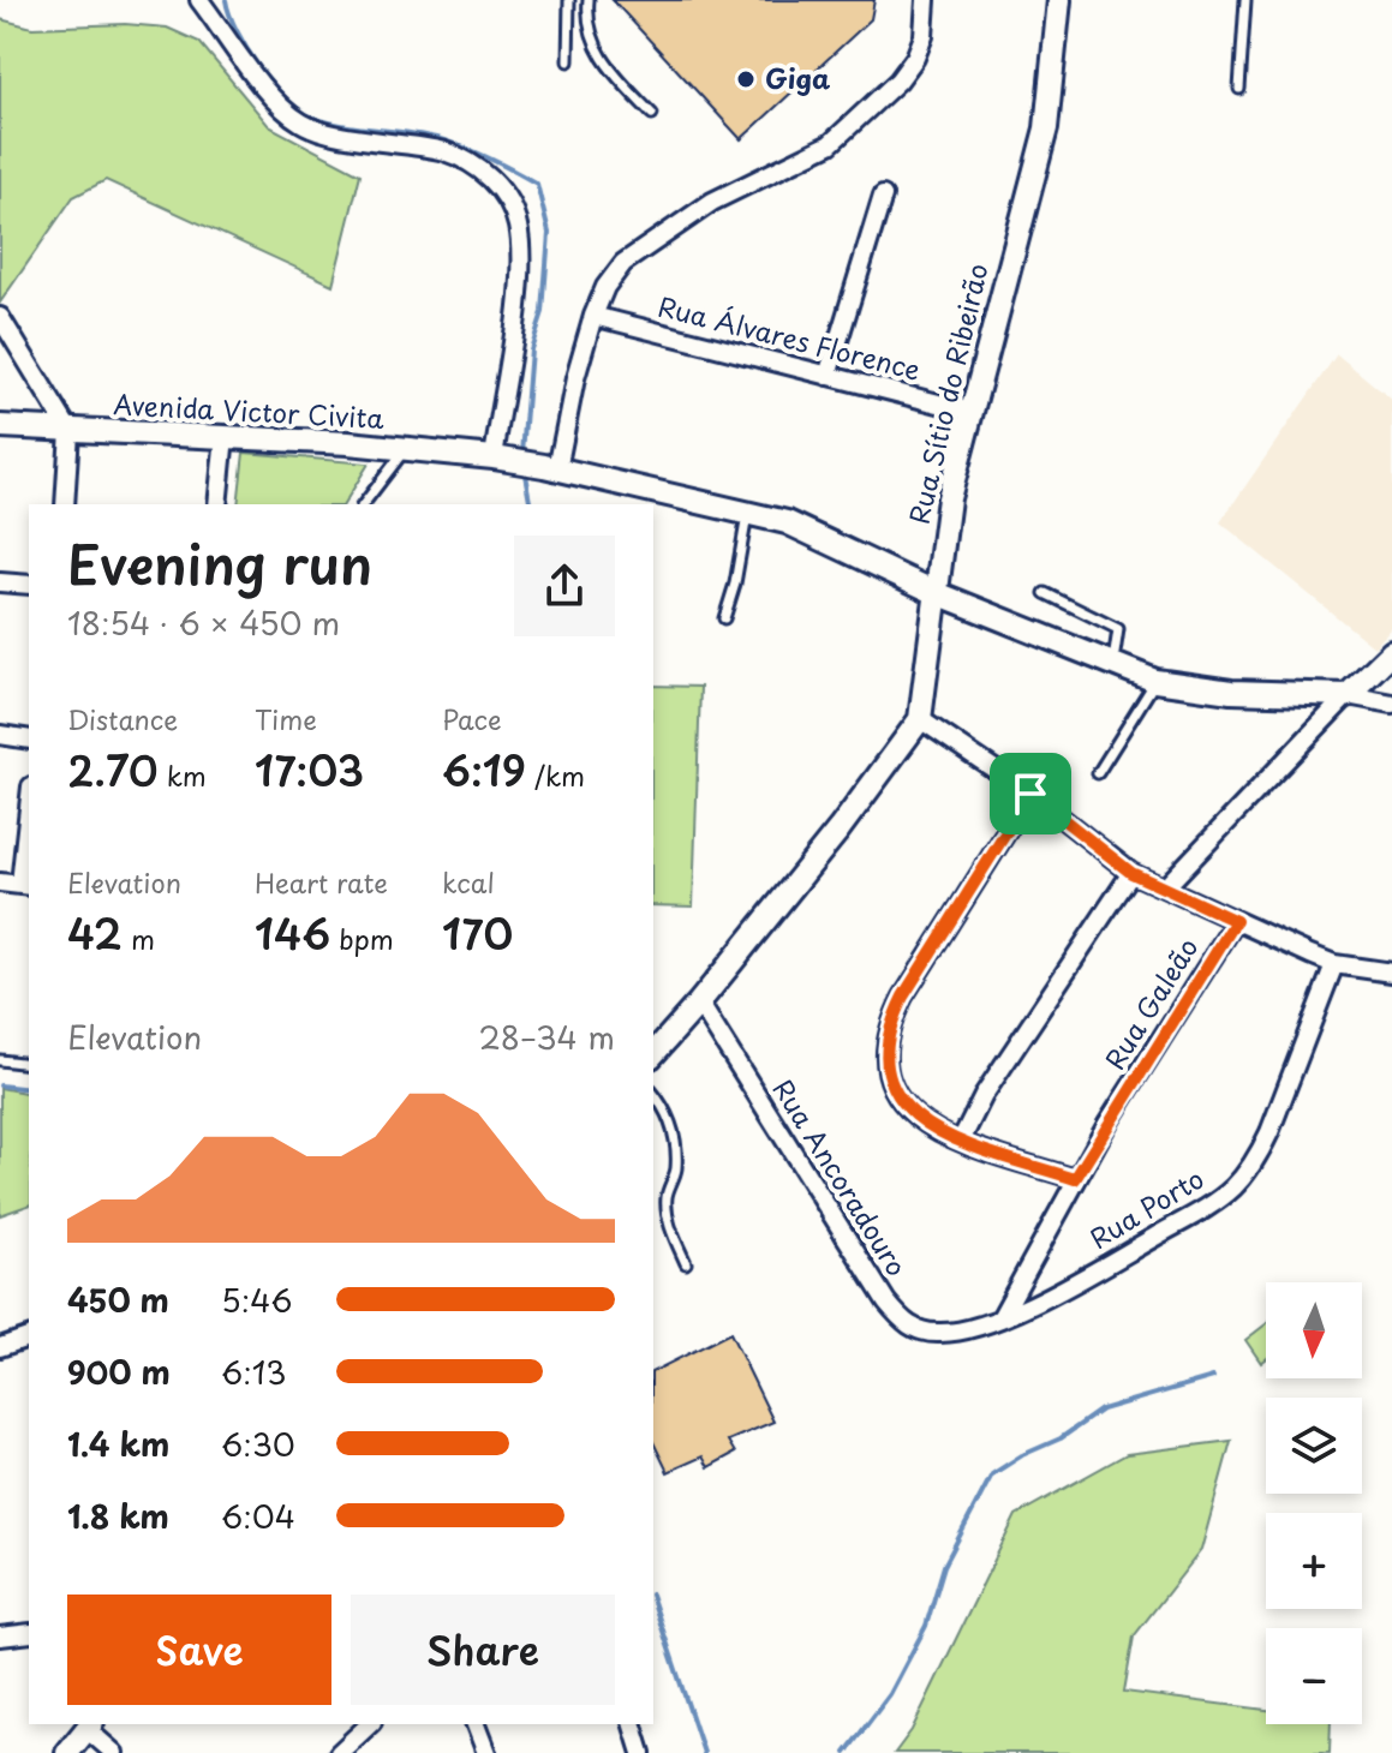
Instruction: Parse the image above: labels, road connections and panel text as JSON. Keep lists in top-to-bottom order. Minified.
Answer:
{"streets":{"main road":["Rua Sítio do Ribeirão","Avenida Victor Civita"],"street":["Rua Álvares Florence","Rua Galeão","Rua Ancoradouro","Rua Porto"]},"crossings":[["Rua Álvares Florence","Rua Sítio do Ribeirão"],["Rua Sítio do Ribeirão","Avenida Victor Civita"],["Rua Sítio do Ribeirão","Rua Ancoradouro"],["Rua Galeão","Rua Porto"],["Rua Ancoradouro","Rua Porto"]],"places":["Giga"],"north":"bottom","page":{"heading":["Evening run","18:54 · 6 × 450 m"],"stats":[["Distance","2.70 km"],["Time","17:03"],["Pace","6:19 /km"],["Elevation","42 m"],["Heart rate","146 bpm"],["kcal","170"]],"chart":["Elevation","28–34 m"],"list":[{"name":"450 m","note":"5:46"},{"name":"900 m","note":"6:13"},{"name":"1.4 km","note":"6:30"},{"name":"1.8 km","note":"6:04"}],"map_buttons":["+","−"],"buttons":["Save","Share"]}}
